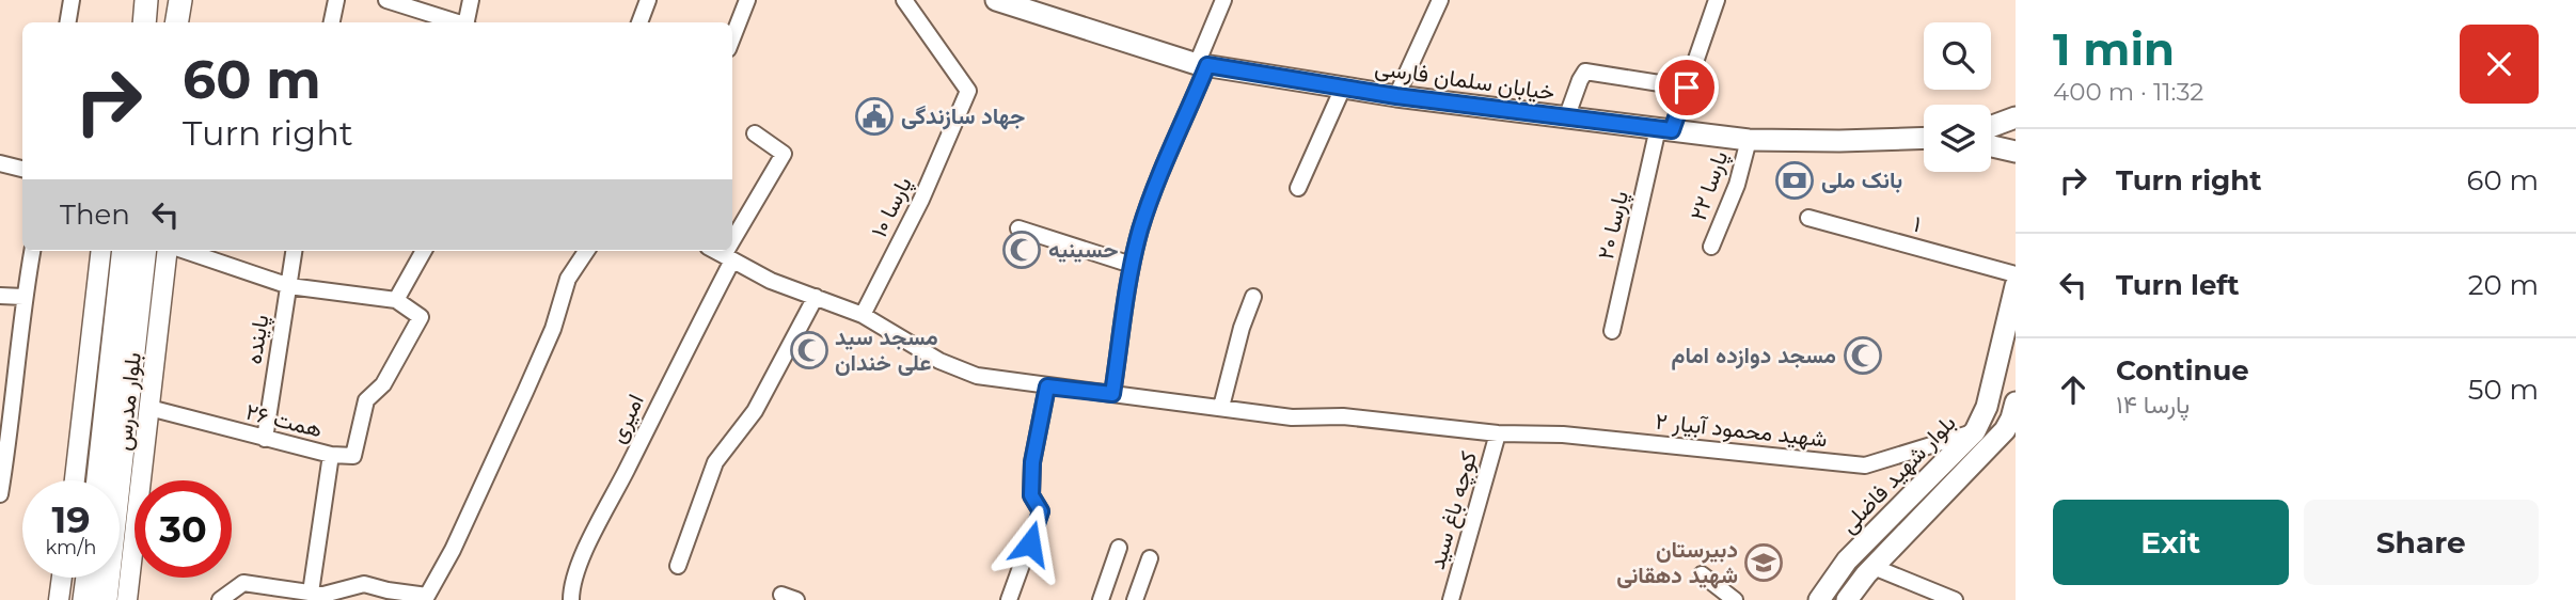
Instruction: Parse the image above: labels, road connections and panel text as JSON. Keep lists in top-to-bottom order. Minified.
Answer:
{"streets":{"main road":["خیابان سلمان فارسی","بلوار مدرس","بلوار شهید فاضلی"],"street":["پارسا ۲۲","پارسا ۱۰","۱","پارسا ۲۰","پاینده","امیری","همت ۲۶","شهید محمود آبیار ۲","کوچه باغ سید"]},"crossings":[["خیابان سلمان فارسی","پارسا ۲۲"],["خیابان سلمان فارسی","پارسا ۲۰"],["پارسا ۱۰","شهید محمود آبیار ۲"],["پاینده","همت ۲۶"],["شهید محمود آبیار ۲","بلوار شهید فاضلی"],["شهید محمود آبیار ۲","کوچه باغ سید"]],"places":{"public building":["جهاد سازندگی"],"bank":["بانک ملی"],"mosque":["حسینیه","مسجد سید علی خندان","مسجد دوازده امام"],"school or university":["دبیرستان شهید دهقانی"]},"page":{"heading":["1 min","400 m · 11:32"],"turn":["60 m","Turn right"],"list":[{"name":"Turn right","value":"60 m"},{"name":"Turn left","value":"20 m"},{"name":"Continue","note":"پارسا ۱۴","value":"50 m"}],"then":"Then","speed":"19 km/h","limit":"30","buttons":["Exit","Share"]}}
